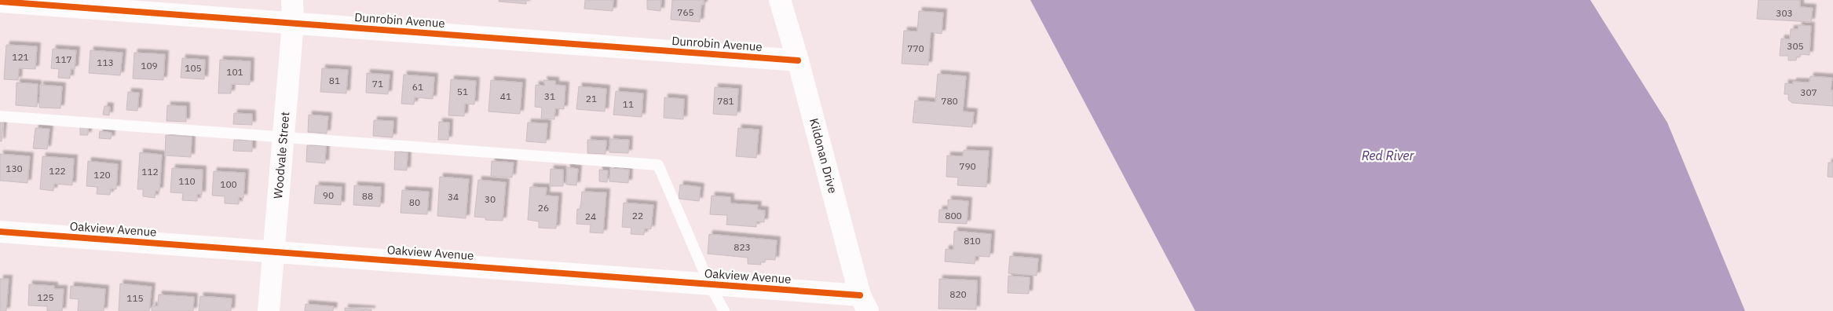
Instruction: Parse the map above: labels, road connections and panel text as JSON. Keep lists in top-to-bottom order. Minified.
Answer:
{"streets":{"street":["Dunrobin Avenue","Woodvale Street","Kildonan Drive","Oakview Avenue"]},"crossings":[["Dunrobin Avenue","Woodvale Street"],["Dunrobin Avenue","Kildonan Drive"],["Woodvale Street","Oakview Avenue"],["Kildonan Drive","Oakview Avenue"]],"water":["Red River"],"house_numbers":["765","303","305","770","121","117","113","109","105","101","81","71","61","51","307","41","31","21","781","780","11","790","130","122","112","120","110","100","90","88","34","30","80","26","22","800","24","810","823","820","125","115"]}
